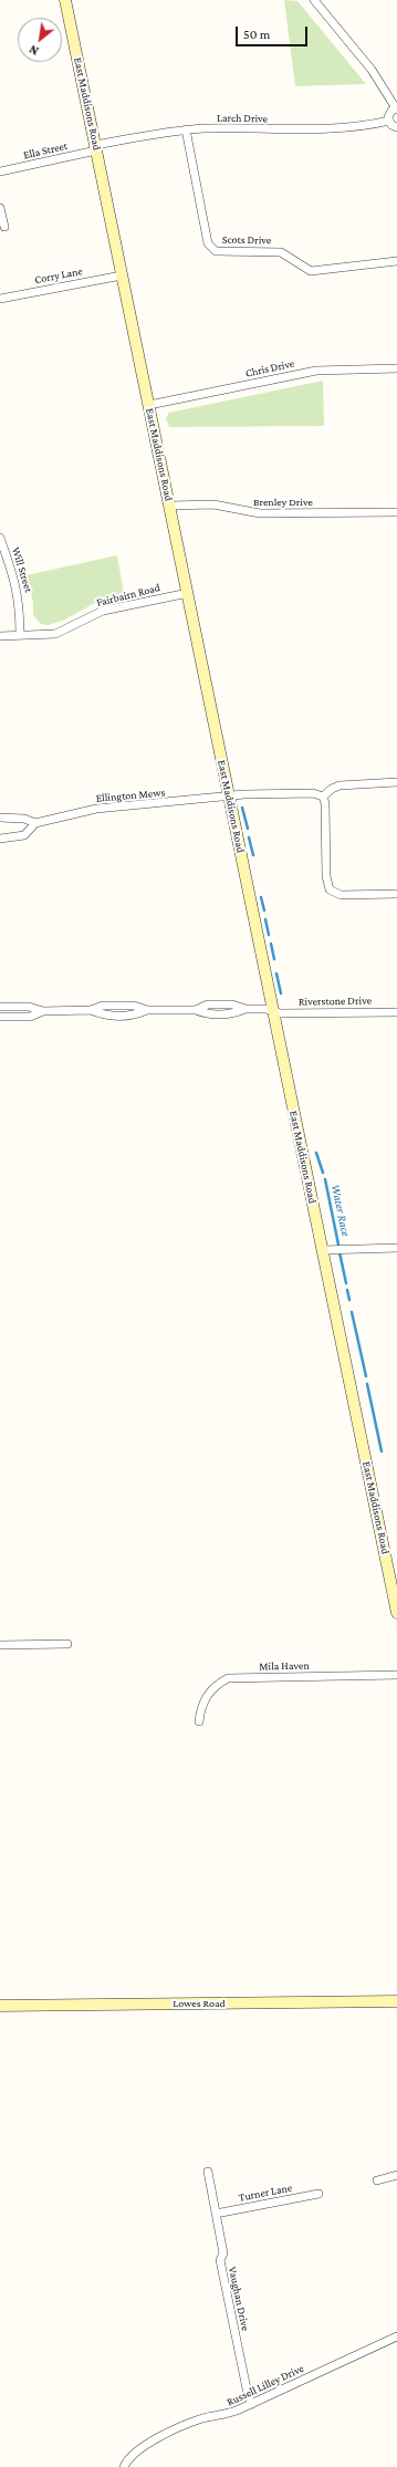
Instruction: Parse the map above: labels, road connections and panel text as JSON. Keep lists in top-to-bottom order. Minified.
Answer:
{"streets":{"street":["East Maddisons Road","Larch Drive","Ella Street","Scots Drive","Corry Lane","Chris Drive","Brenley Drive","Will Street","Fairbairn Road","Ellington Mews","Riverstone Drive","Mila Haven","Lowes Road","Turner Lane","Vaughan Drive","Russell Lilley Drive"]},"crossings":[["East Maddisons Road","Larch Drive"],["East Maddisons Road","Ella Street"],["East Maddisons Road","Corry Lane"],["East Maddisons Road","Chris Drive"],["East Maddisons Road","Brenley Drive"],["East Maddisons Road","Fairbairn Road"],["East Maddisons Road","Ellington Mews"],["East Maddisons Road","Riverstone Drive"],["Larch Drive","Ella Street"],["Larch Drive","Scots Drive"],["Will Street","Fairbairn Road"],["Turner Lane","Vaughan Drive"],["Vaughan Drive","Russell Lilley Drive"]],"water":["Water Race"],"scale_bar":"50 m","north":"bottom left"}
